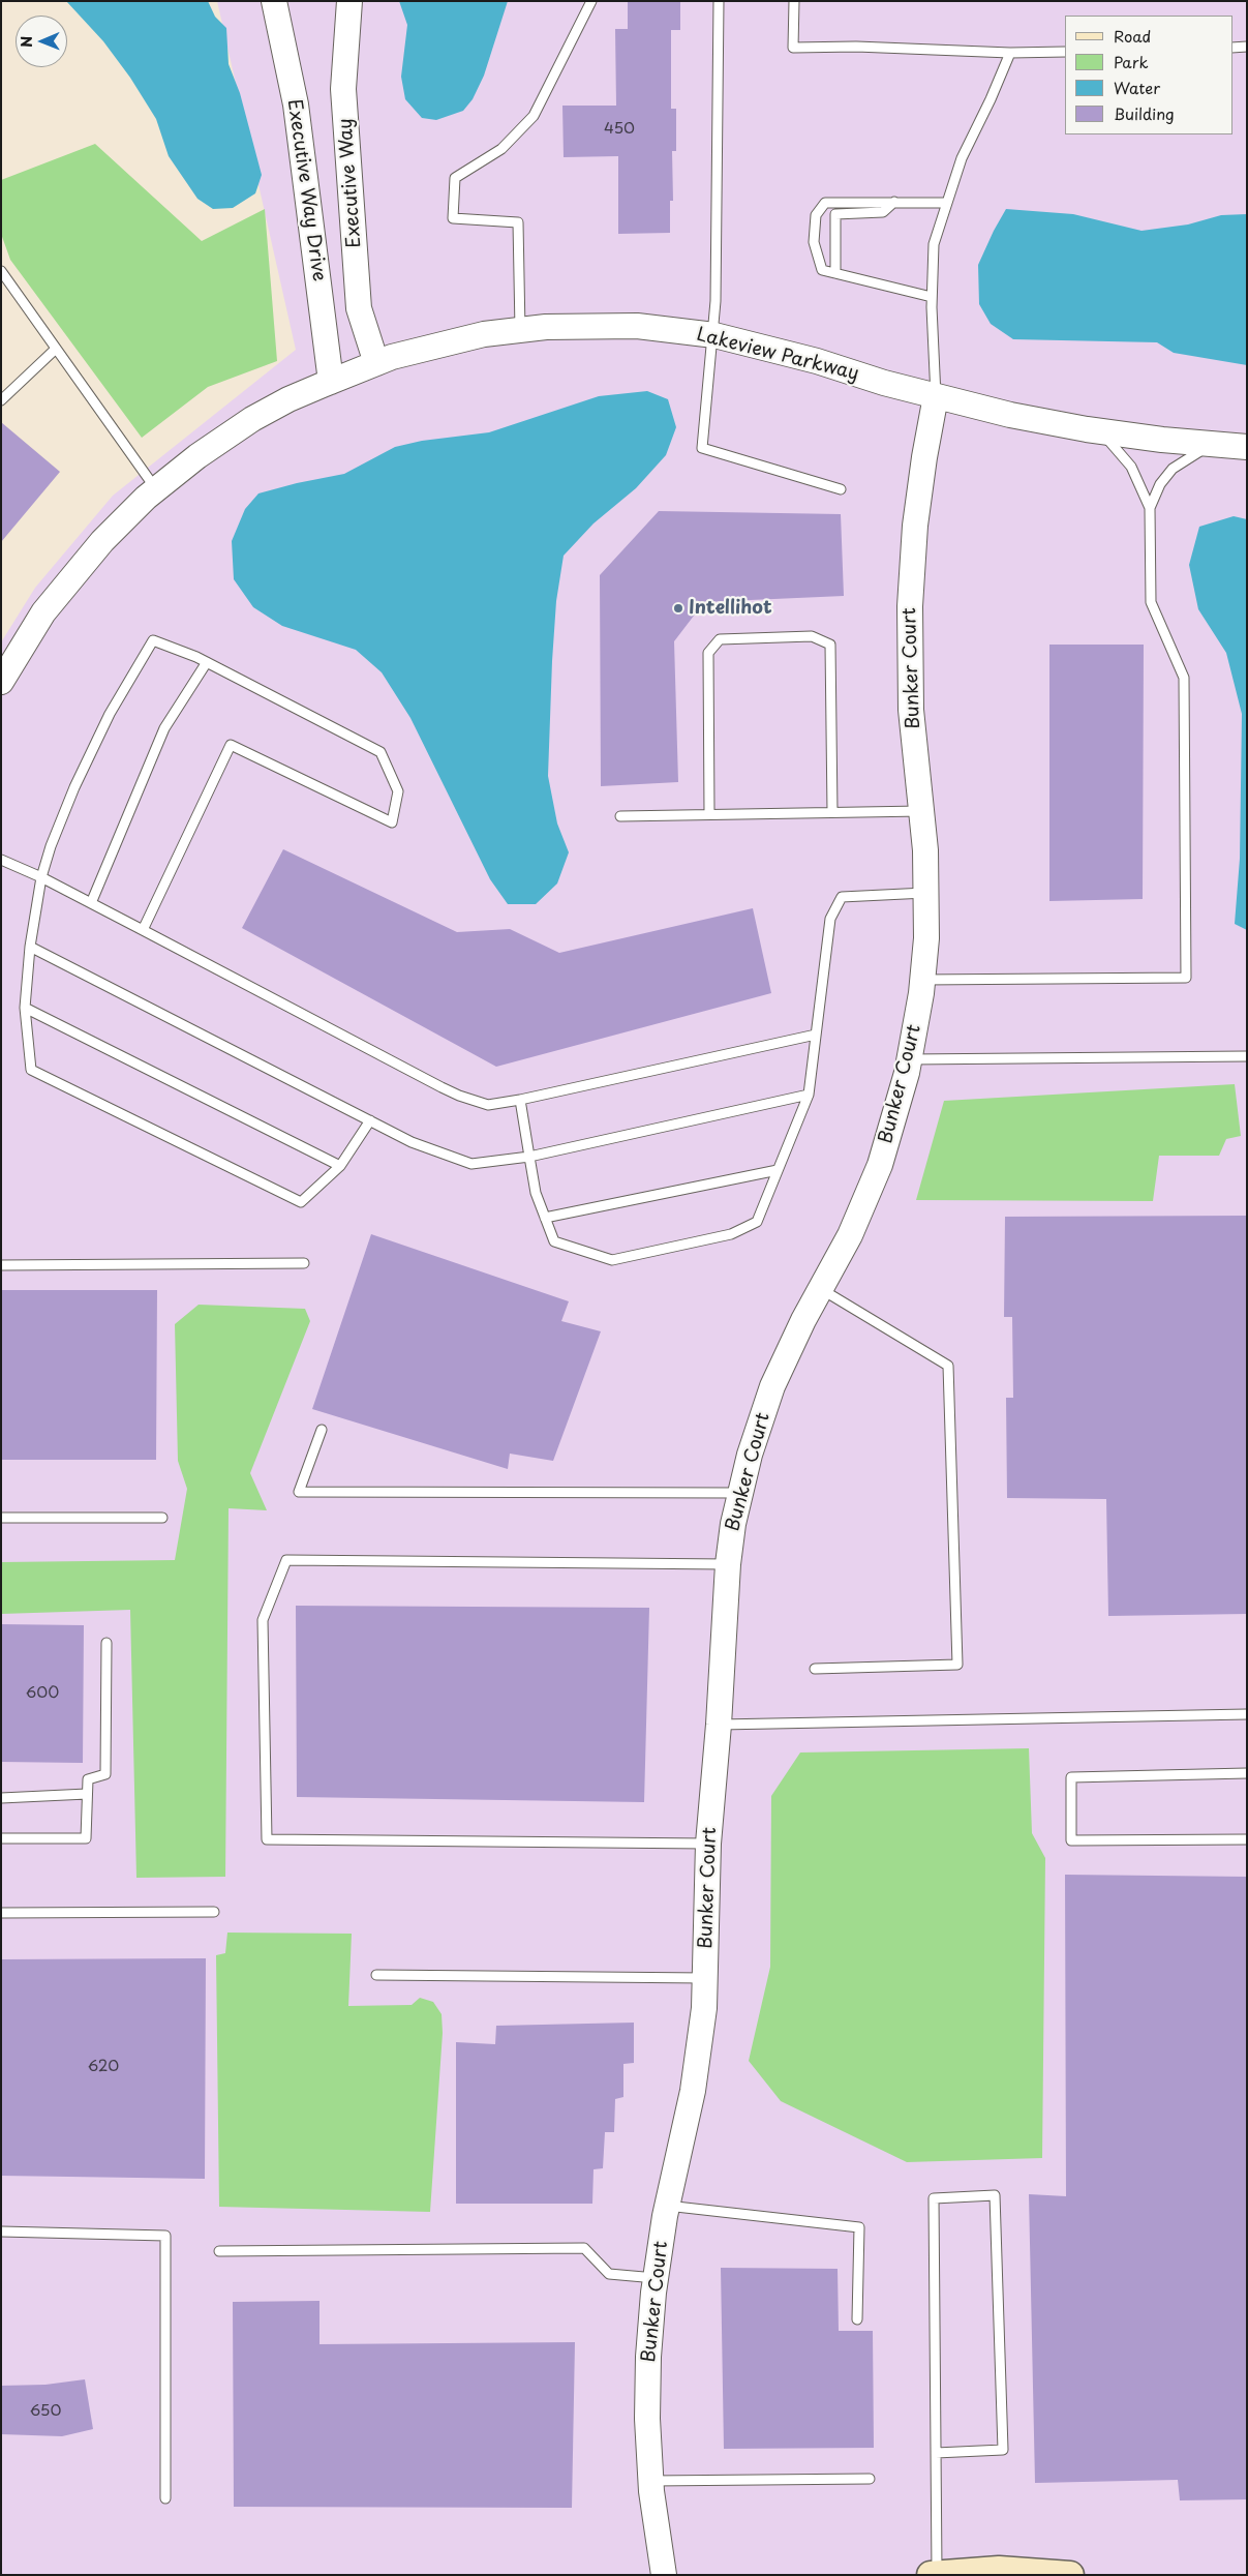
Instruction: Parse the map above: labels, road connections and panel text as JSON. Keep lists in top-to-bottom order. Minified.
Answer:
{"streets":{"street":["Executive Way","Executive Way Drive","Lakeview Parkway","Bunker Court"]},"crossings":[["Executive Way","Lakeview Parkway"],["Executive Way Drive","Lakeview Parkway"],["Lakeview Parkway","Bunker Court"]],"places":["Intellihot"],"house_numbers":["450","600","620","650"],"legend":["Road","Park","Water","Building"],"north":"left"}
